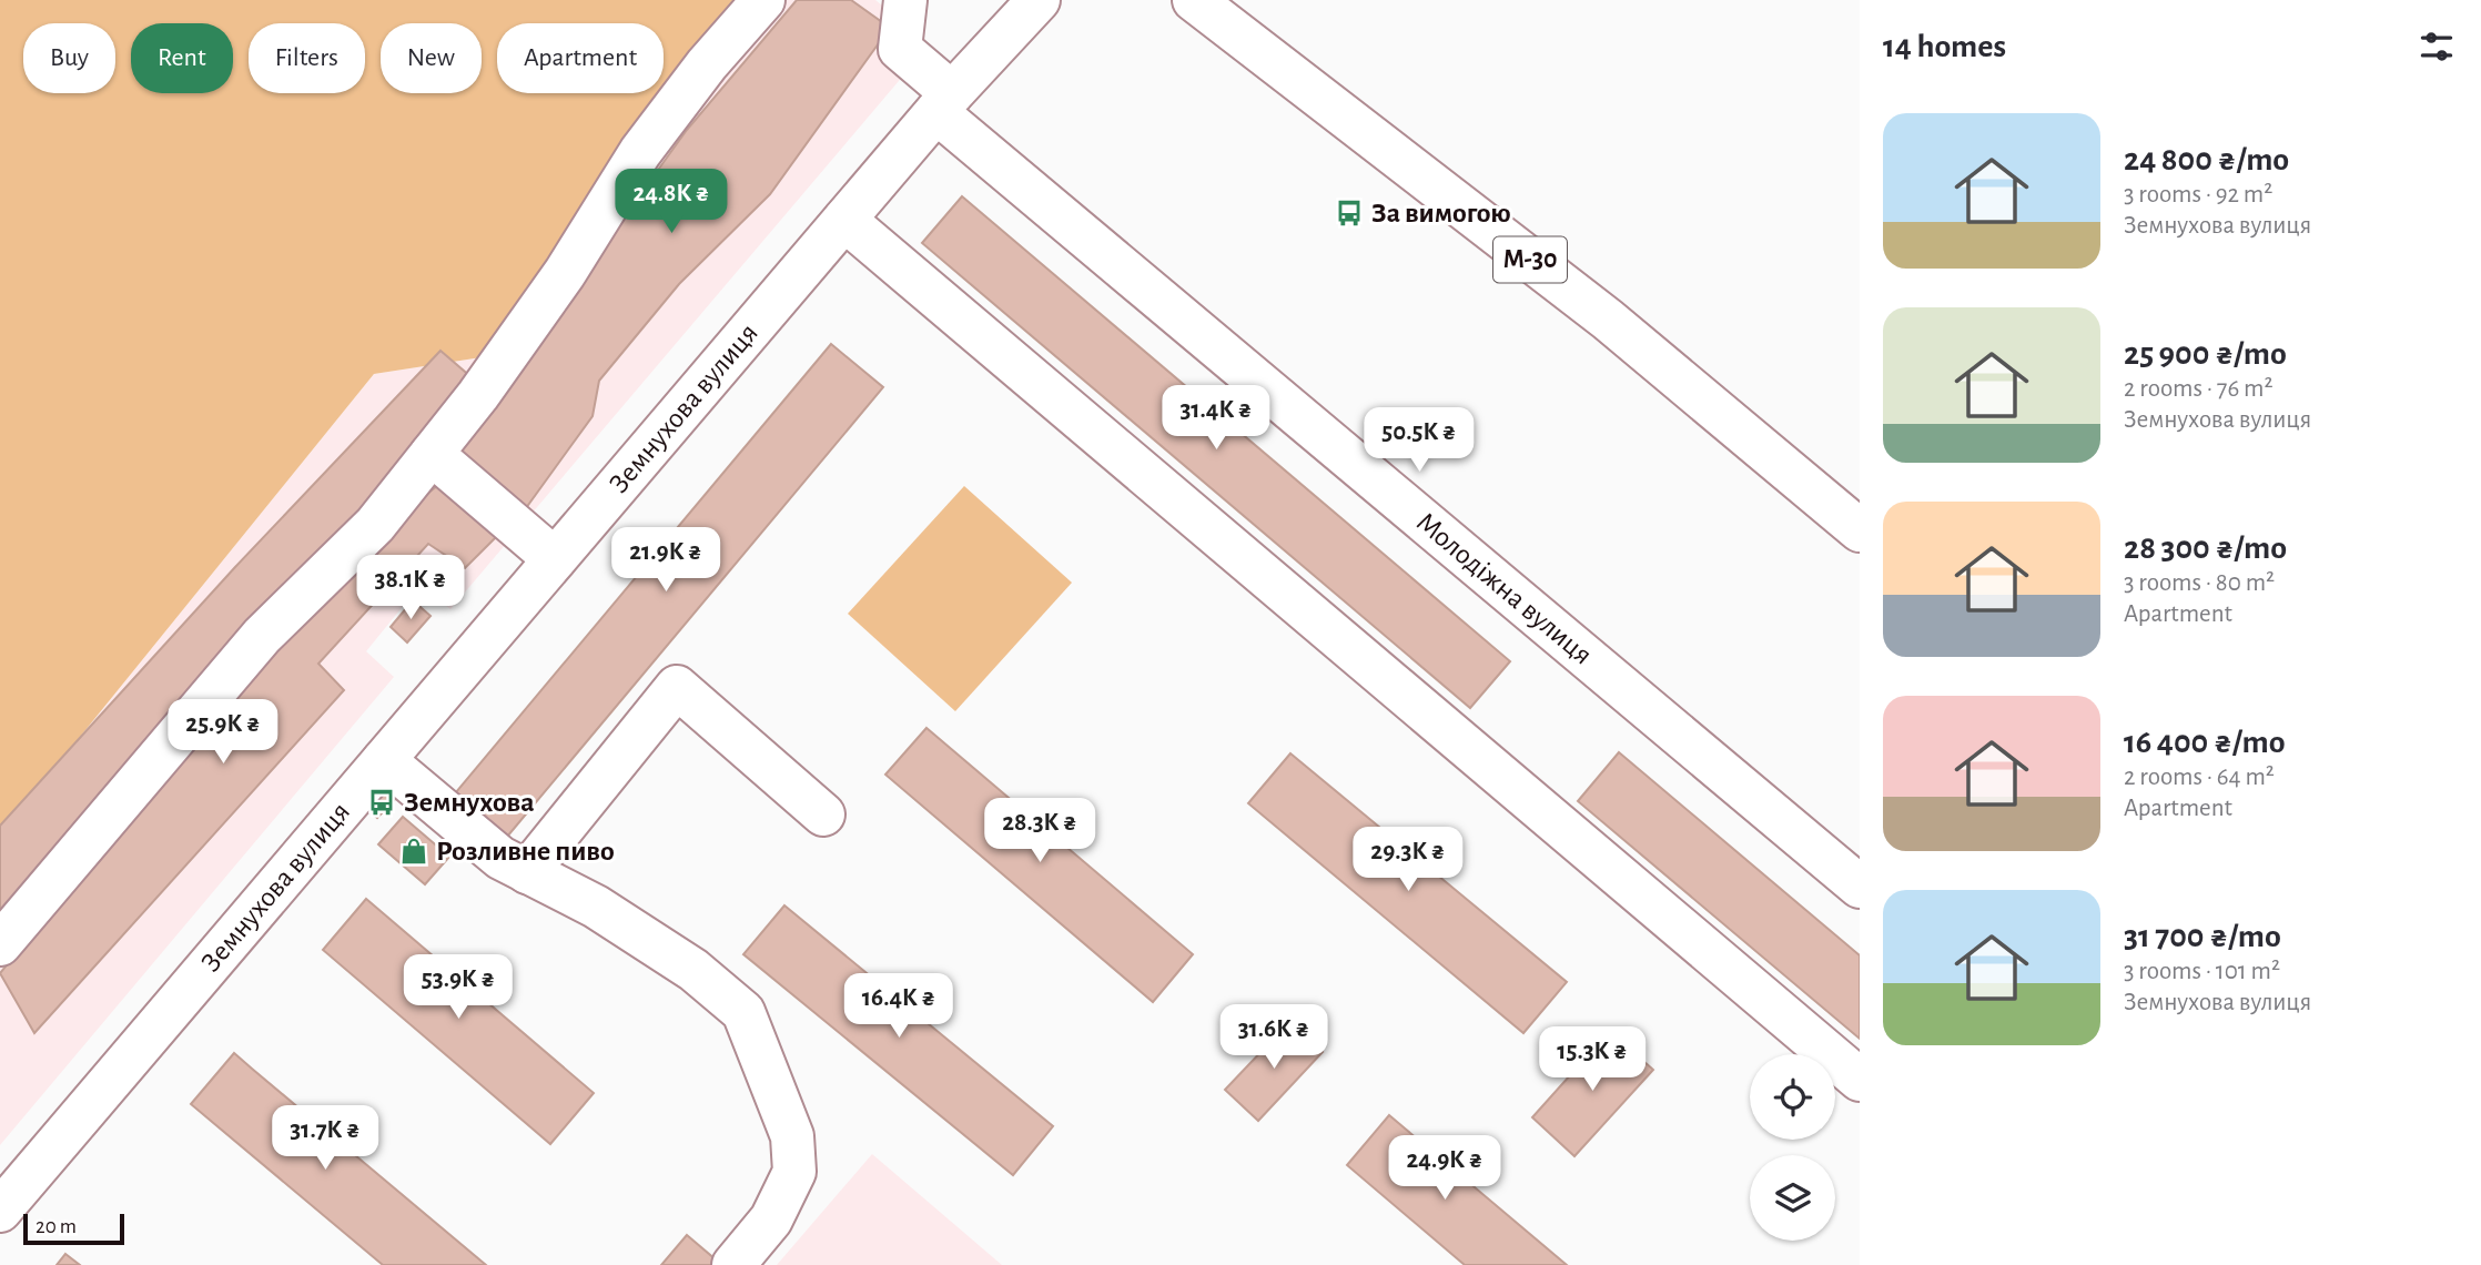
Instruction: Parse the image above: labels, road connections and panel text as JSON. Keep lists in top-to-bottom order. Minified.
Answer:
{"streets":{"main road":["М-30","Земнухова вулиця","Молодіжна вулиця"]},"crossings":[["Земнухова вулиця","Молодіжна вулиця"]],"places":{"bus stop":["За вимогою","Земнухова"],"shop":["Розливне пиво"]},"scale_bar":"20 m","page":{"heading":"14 homes","chip":["Buy","Rent","Filters","New","Apartment"],"list":[{"name":"24 800 ₴/mo","note":"3 rooms · 92 m² · Земнухова вулиця"},{"name":"25 900 ₴/mo","note":"2 rooms · 76 m² · Земнухова вулиця"},{"name":"28 300 ₴/mo","note":"3 rooms · 80 m² · Apartment"},{"name":"16 400 ₴/mo","note":"2 rooms · 64 m² · Apartment"},{"name":"31 700 ₴/mo","note":"3 rooms · 101 m² · Земнухова вулиця"}],"price":["24.8K ₴","31.4K ₴","50.5K ₴","21.9K ₴","38.1K ₴","25.9K ₴","28.3K ₴","29.3K ₴","53.9K ₴","16.4K ₴","31.6K ₴","15.3K ₴","31.7K ₴","24.9K ₴"],"scale":"20 m"}}
